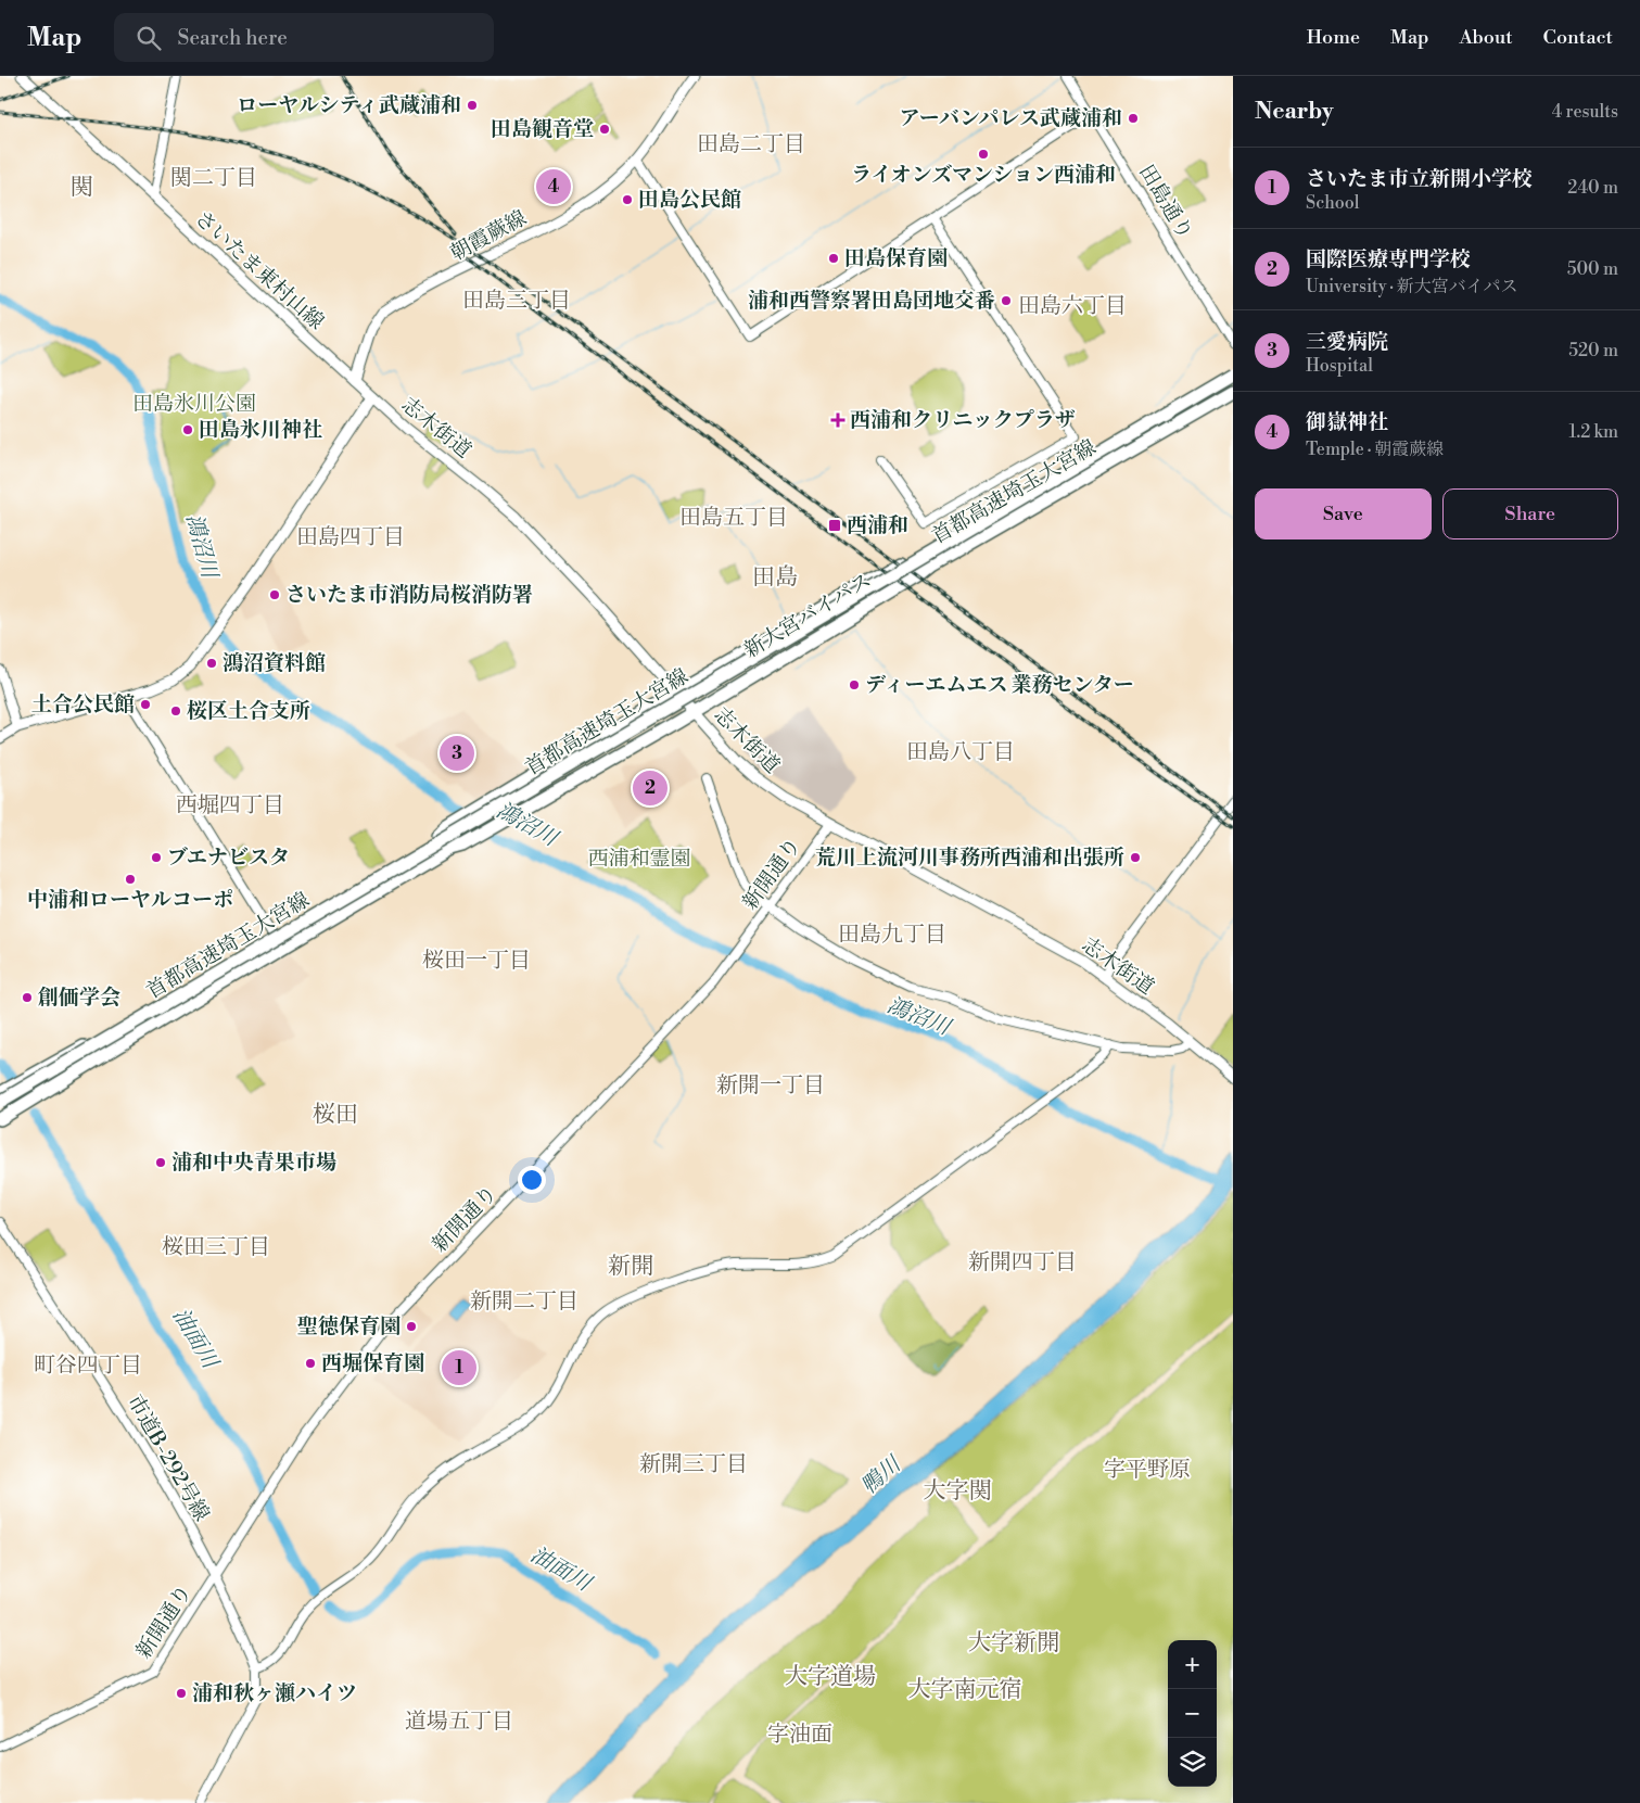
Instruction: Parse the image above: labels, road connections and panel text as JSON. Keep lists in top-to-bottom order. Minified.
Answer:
{"streets":{"highway":["首都高速埼玉大宮線","新大宮バイパス"],"main road":["朝霞蕨線","さいたま東村山線","志木街道"],"street":["田島通り","新開通り","市道B-292号線"]},"crossings":[["朝霞蕨線","さいたま東村山線"],["朝霞蕨線","志木街道"],["さいたま東村山線","志木街道"],["志木街道","新開通り"],["新開通り","市道B-292号線"]],"districts":["田島二丁目","関二丁目","関","田島三丁目","田島六丁目","田島五丁目","田島四丁目","田島","田島八丁目","西堀四丁目","田島九丁目","桜田一丁目","新開一丁目","桜田","桜田三丁目","新開四丁目","新開","新開二丁目","町谷四丁目","新開三丁目","字平野原","大字関","大字新開","大字道場","大字南元宿","道場五丁目","字油面"],"water":["鴻沼川","油面川","鴨川"],"parks":["田島氷川公園","西浦和霊園"],"places":{"other":["ローヤルシティ武蔵浦和","アーバンパレス武蔵浦和","田島観音堂","ライオンズマンション西浦和","田島公民館","田島保育園","浦和西警察署田島団地交番","田島氷川神社","さいたま市消防局桜消防署","鴻沼資料館","ディーエムエス 業務センター","土合公民館","桜区土合支所","ブエナビスタ","荒川上流河川事務所西浦和出張所","中浦和ローヤルコーポ","創価学会","浦和中央青果市場","聖徳保育園","西堀保育園","浦和秋ヶ瀬ハイツ"],"health":["西浦和クリニックプラザ"],"transit":["西浦和"]},"page":{"header":"Map","search":"Search here","nav":["Home","Map","About","Contact"],"heading":["Nearby","4 results"],"list":[{"mark":"1","name":"さいたま市立新開小学校","note":"School","value":"240 m"},{"mark":"2","name":"国際医療専門学校","note":"University · 新大宮バイパス","value":"500 m"},{"mark":"3","name":"三愛病院","note":"Hospital","value":"520 m"},{"mark":"4","name":"御嶽神社","note":"Temple · 朝霞蕨線","value":"1.2 km"}],"pins":["4","3","2","1"],"buttons":["Save","Share"],"map_buttons":["+","−"]}}
